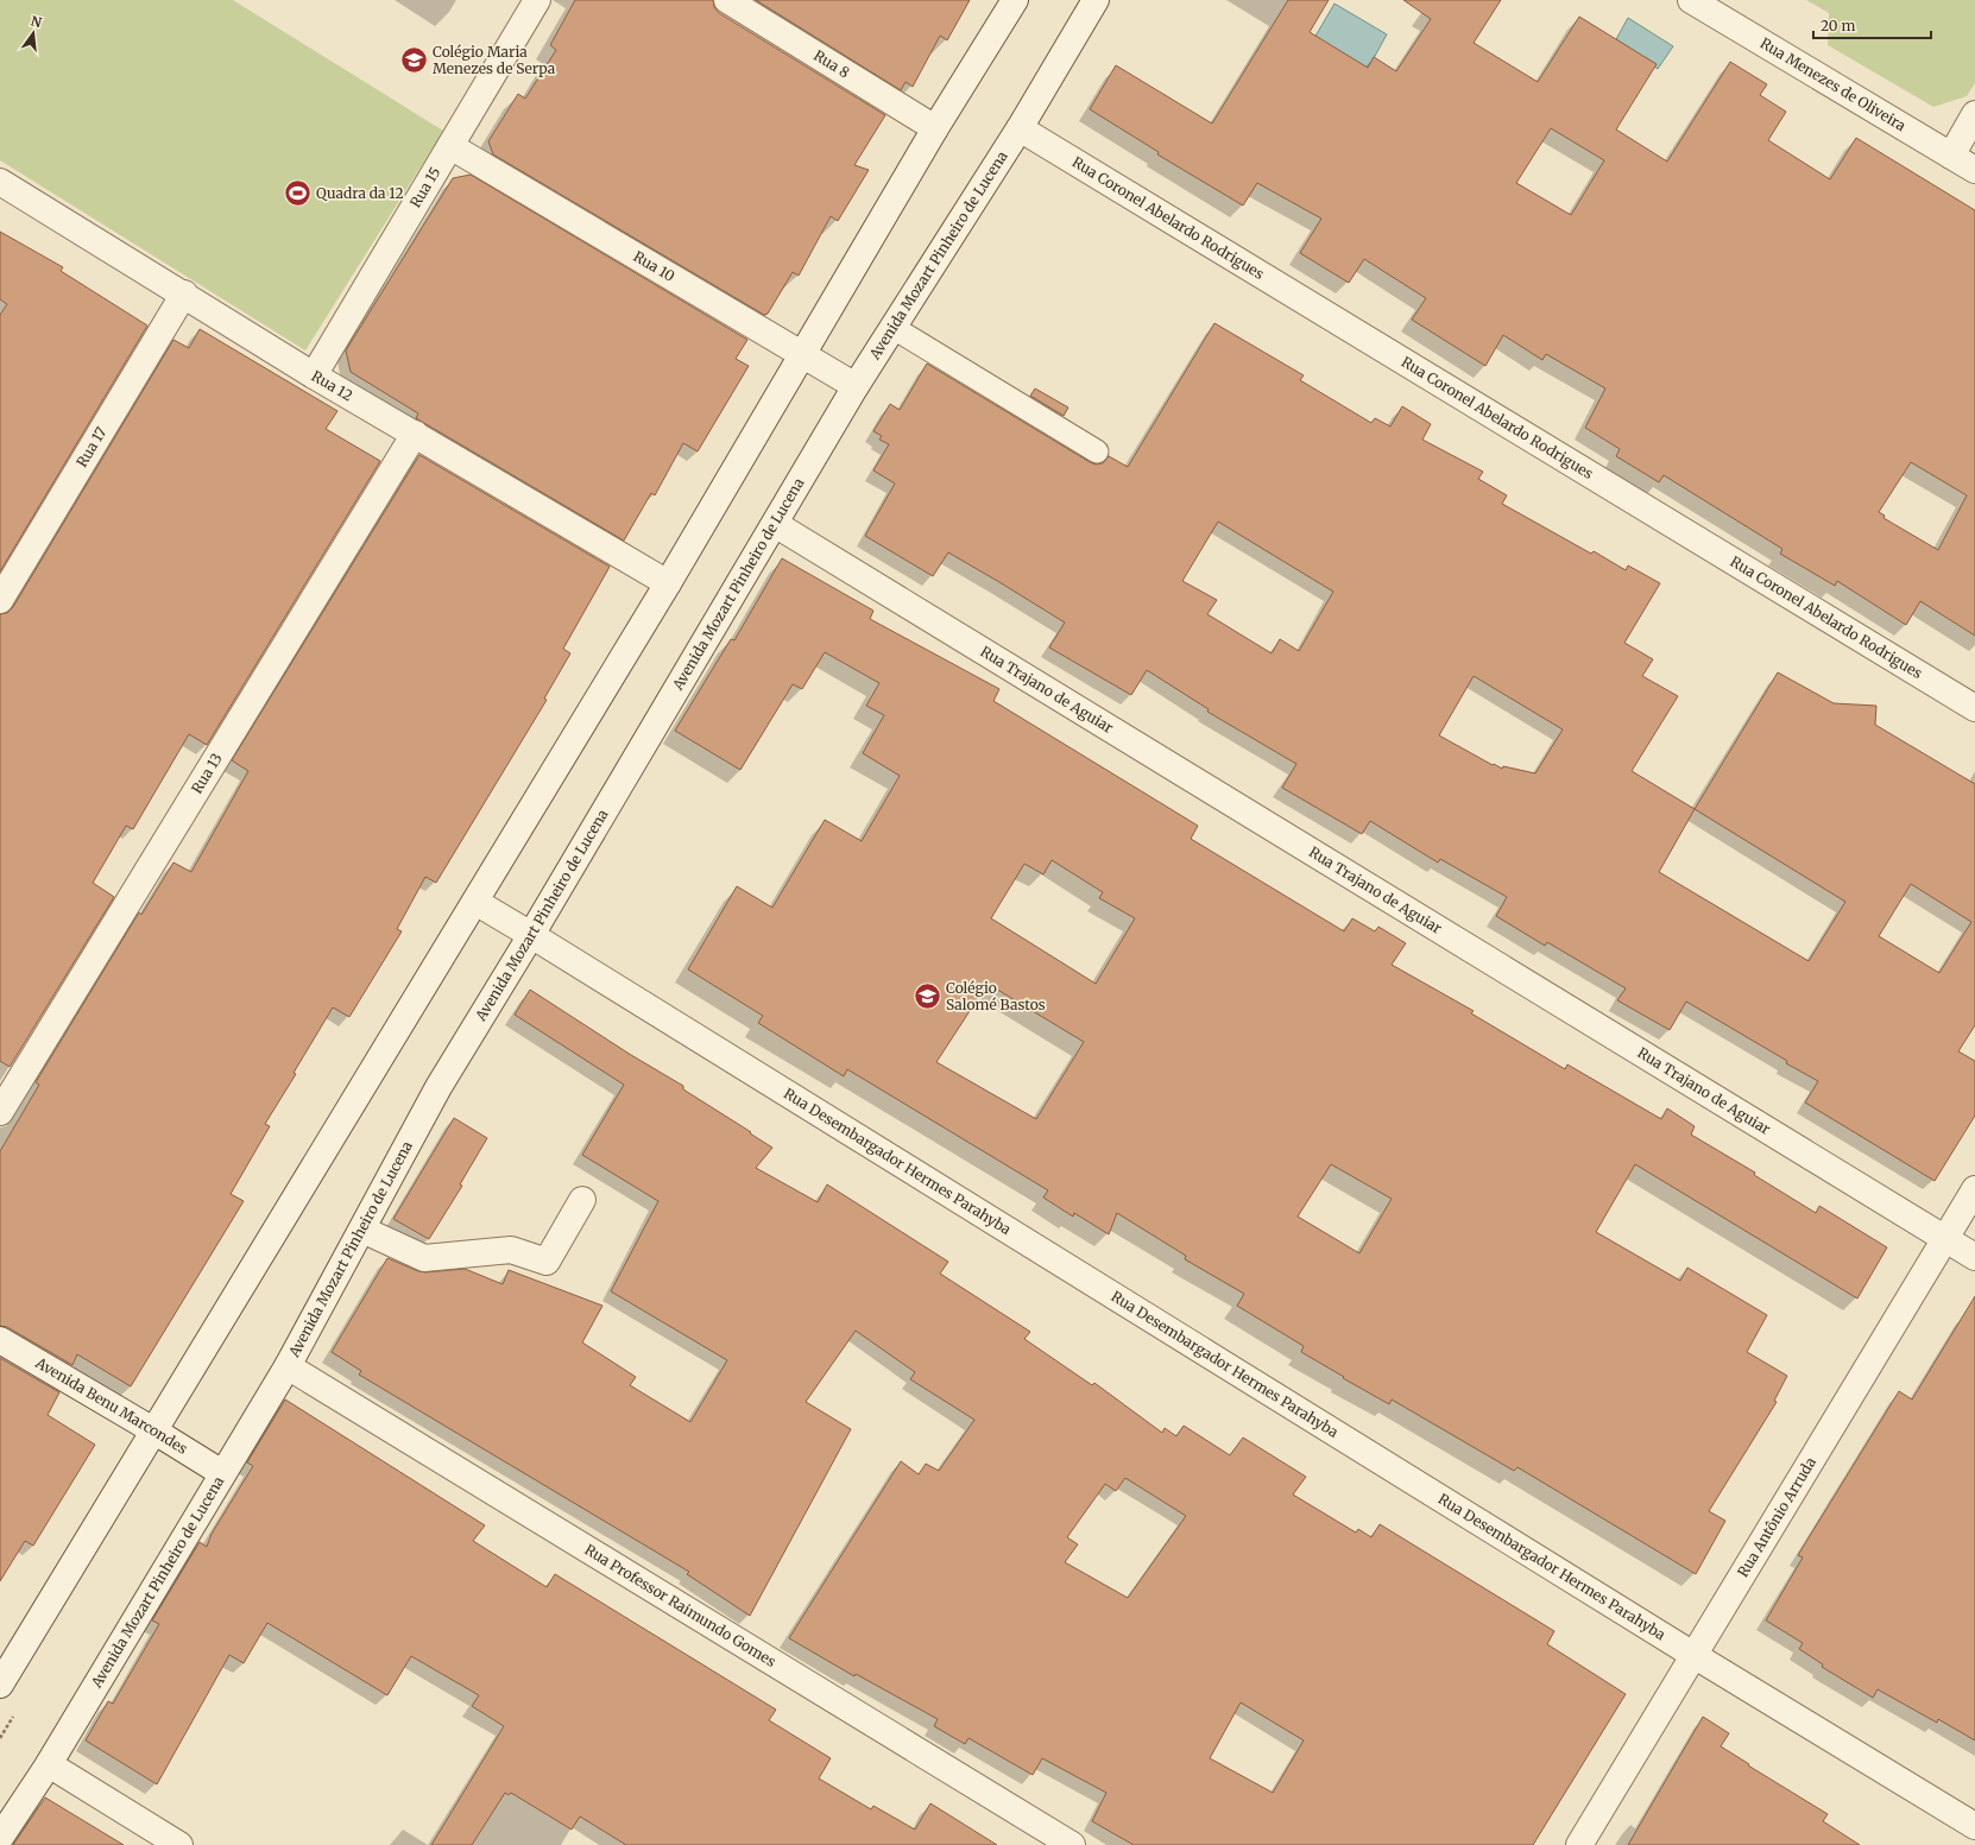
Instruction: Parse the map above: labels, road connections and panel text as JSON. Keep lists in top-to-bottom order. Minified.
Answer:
{"streets":{"street":["Rua 8","Rua Menezes de Oliveira","Rua 15","Rua Coronel Abelardo Rodrigues","Avenida Mozart Pinheiro de Lucena","Rua 10","Rua 12","Rua 17","Rua Trajano de Aguiar","Rua 13","Rua Desembargador Hermes Parahyba","Avenida Benu Marcondes","Rua Antônio Arruda","Rua Professor Raimundo Gomes"]},"crossings":[["Rua 15","Rua 10"],["Rua 15","Rua 12"],["Rua Coronel Abelardo Rodrigues","Avenida Mozart Pinheiro de Lucena"],["Avenida Mozart Pinheiro de Lucena","Rua 10"],["Avenida Mozart Pinheiro de Lucena","Rua Trajano de Aguiar"],["Avenida Mozart Pinheiro de Lucena","Rua Desembargador Hermes Parahyba"],["Avenida Mozart Pinheiro de Lucena","Avenida Benu Marcondes"],["Avenida Mozart Pinheiro de Lucena","Rua Professor Raimundo Gomes"],["Rua 12","Rua 17"],["Rua 12","Rua 13"],["Rua Trajano de Aguiar","Rua Antônio Arruda"],["Rua Desembargador Hermes Parahyba","Rua Antônio Arruda"]],"places":{"school or university":["Colégio Maria Menezes de Serpa","Colégio Salomé Bastos"],"sports":["Quadra da 12"]},"scale_bar":"20 m","north":"top"}
